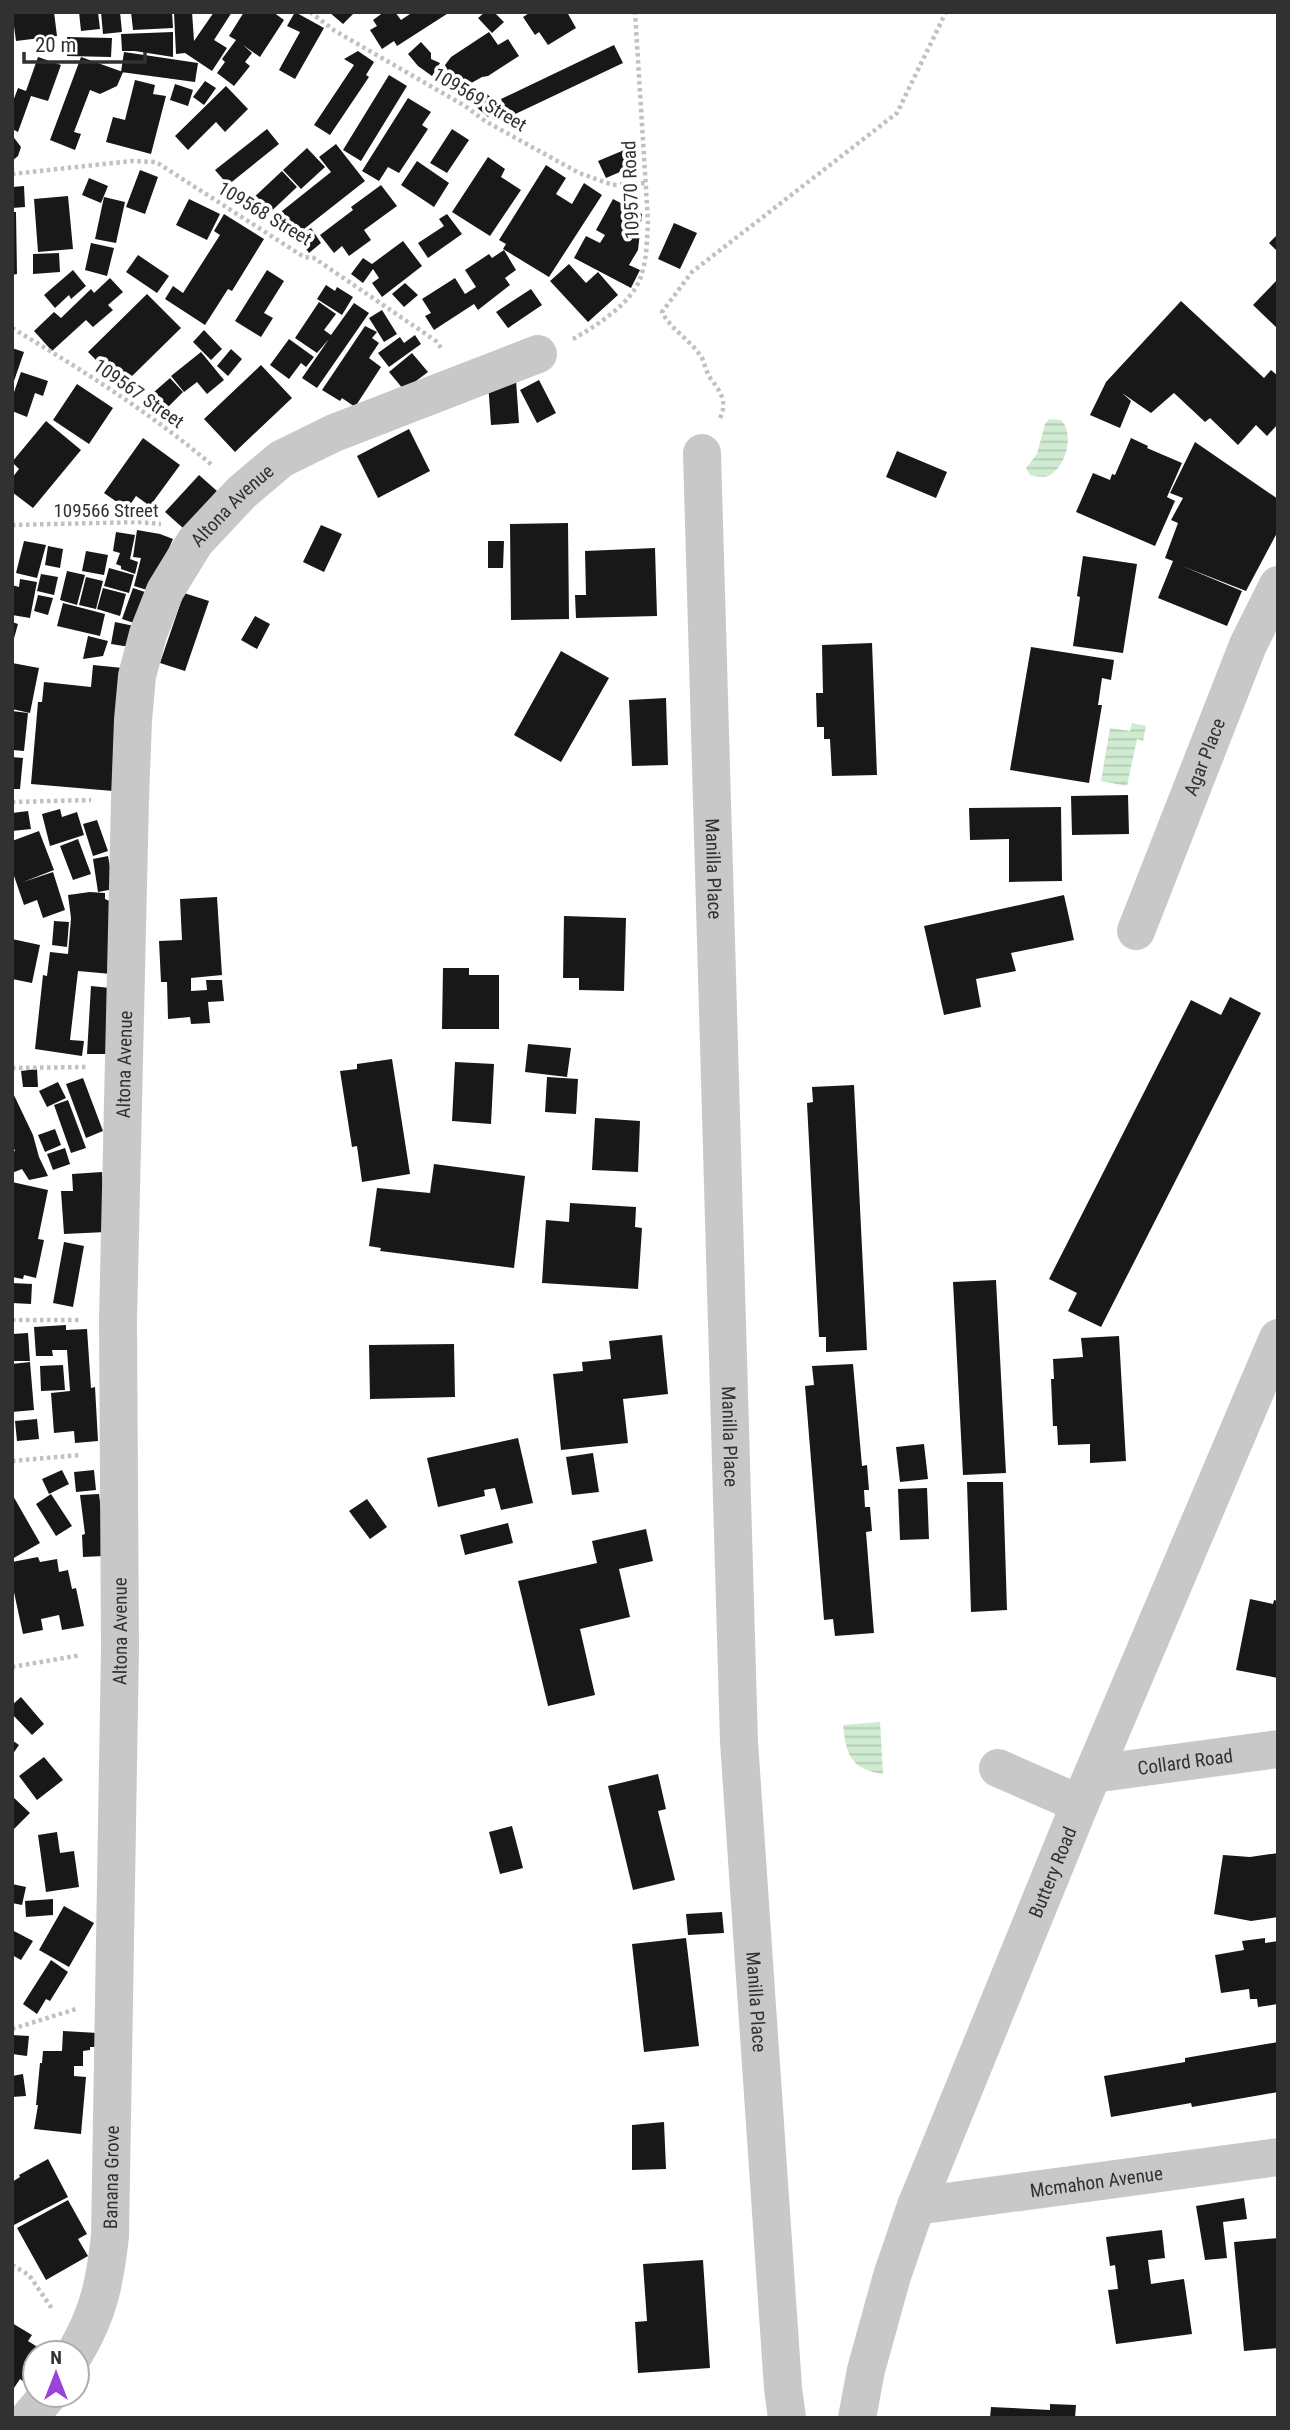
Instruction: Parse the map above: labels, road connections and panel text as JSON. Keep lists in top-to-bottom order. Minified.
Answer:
{"streets":{"street":["Altona Avenue","Agar Place","Manilla Place","Collard Road","Buttery Road","Banana Grove","Mcmahon Avenue"],"path":["109569 Street","109570 Road","109568 Street","109567 Street","109566 Street"]},"crossings":[["109569 Street","109570 Road"],["109570 Road","Altona Avenue"],["109568 Street","Altona Avenue"],["109567 Street","Altona Avenue"],["Altona Avenue","109566 Street"],["Altona Avenue","Banana Grove"],["Collard Road","Buttery Road"],["Buttery Road","Mcmahon Avenue"]],"scale_bar":"20 m","north":"top"}
